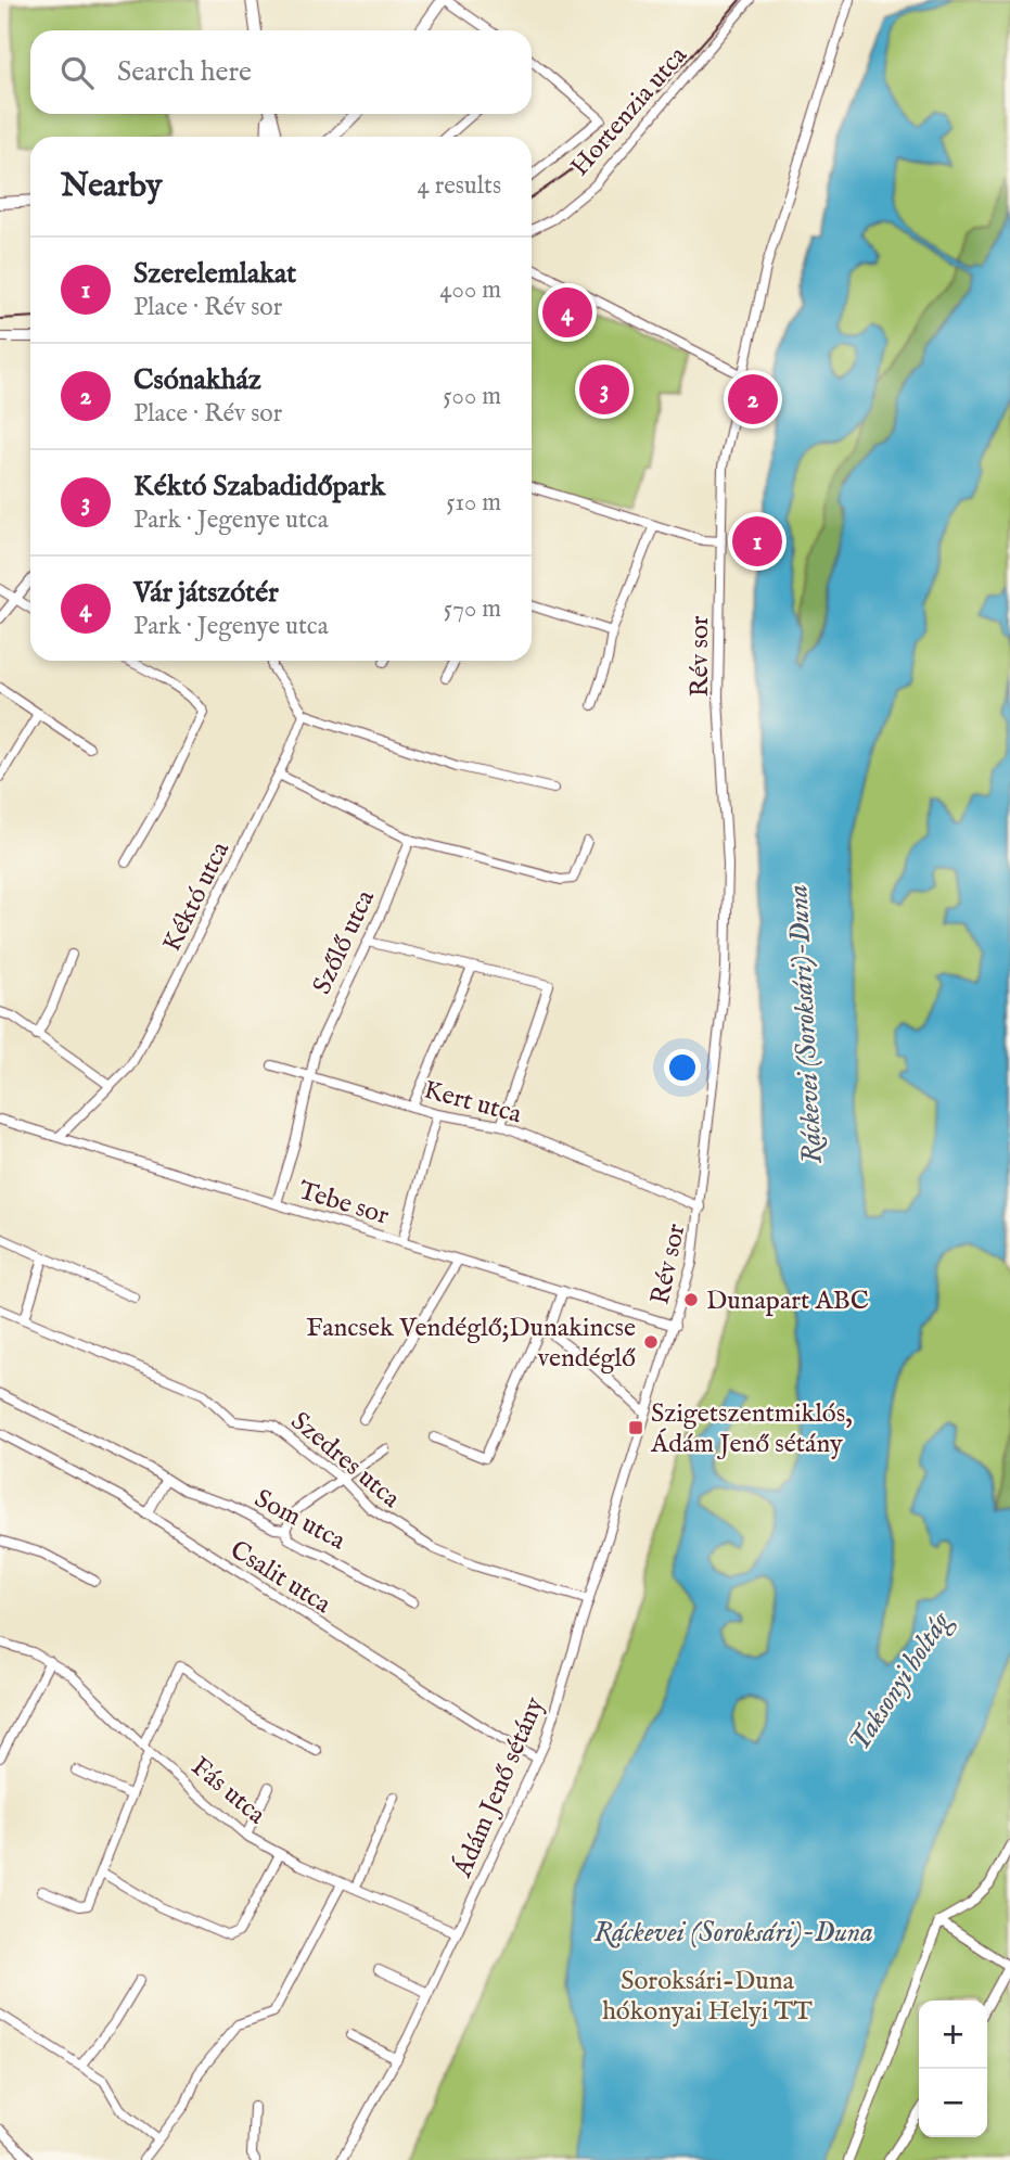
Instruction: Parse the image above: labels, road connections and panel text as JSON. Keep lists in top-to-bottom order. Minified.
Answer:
{"streets":{"street":["Hortenzia utca","Rév sor","Kéktó utca","Szőlő utca","Kert utca","Tebe sor","Szedres utca","Som utca","Csalit utca","Ádám Jenő sétány","Fás utca"]},"crossings":[["Rév sor","Kert utca"],["Rév sor","Tebe sor"],["Rév sor","Ádám Jenő sétány"],["Kéktó utca","Tebe sor"],["Szőlő utca","Kert utca"],["Szőlő utca","Tebe sor"],["Tebe sor","Ádám Jenő sétány"],["Szedres utca","Ádám Jenő sétány"],["Csalit utca","Ádám Jenő sétány"],["Ádám Jenő sétány","Fás utca"]],"water":["Ráckevei (Soroksári)-Duna","Taksonyi holtág"],"parks":["Soroksári-Duna hókonyai Helyi TT"],"places":{"other":["Dunapart ABC","Fancsek Vendéglő;Dunakincse vendéglő"],"transit":["Szigetszentmiklós, Ádám Jenő sétány"]},"page":{"search":"Search here","heading":["Nearby","4 results"],"list":[{"mark":"1","name":"Szerelemlakat","note":"Place · Rév sor","value":"400 m"},{"mark":"2","name":"Csónakház","note":"Place · Rév sor","value":"500 m"},{"mark":"3","name":"Kéktó Szabadidőpark","note":"Park · Jegenye utca","value":"510 m"},{"mark":"4","name":"Vár játszótér","note":"Park · Jegenye utca","value":"570 m"}],"pins":["4","3","2","1"],"map_buttons":["+","−"]}}
